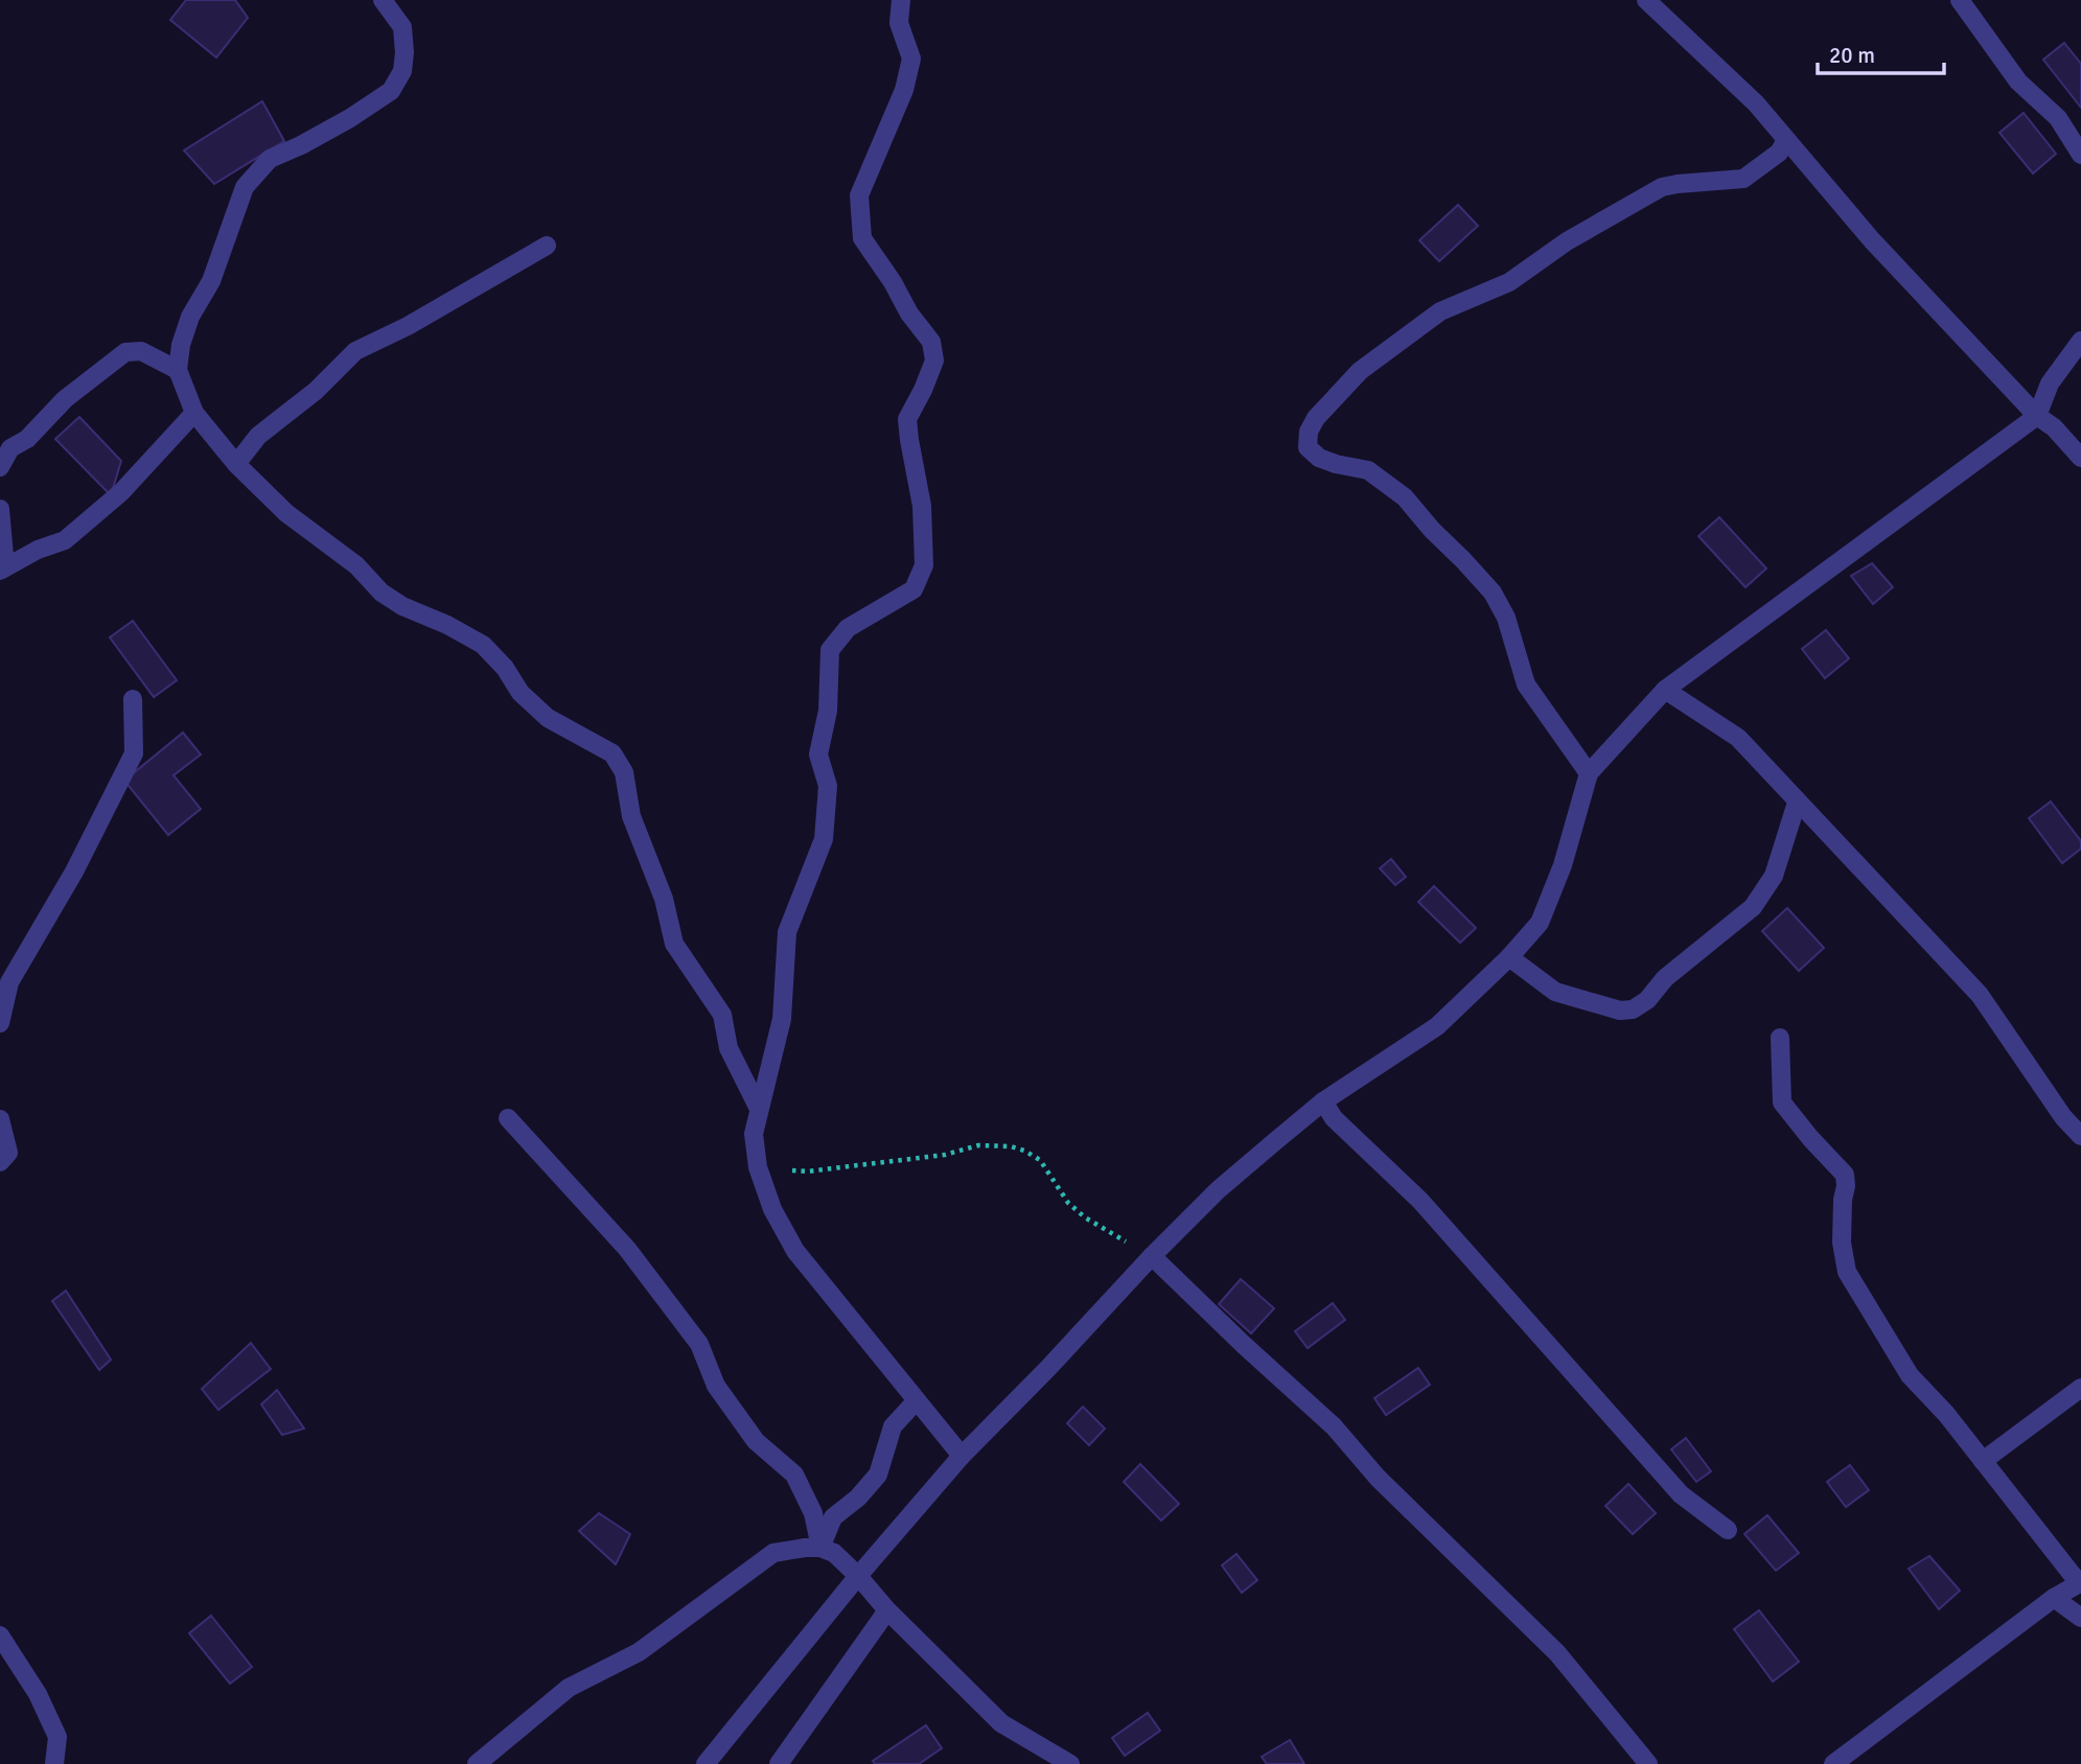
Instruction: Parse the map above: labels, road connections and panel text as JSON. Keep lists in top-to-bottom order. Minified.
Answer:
{"scale_bar":"20 m"}
